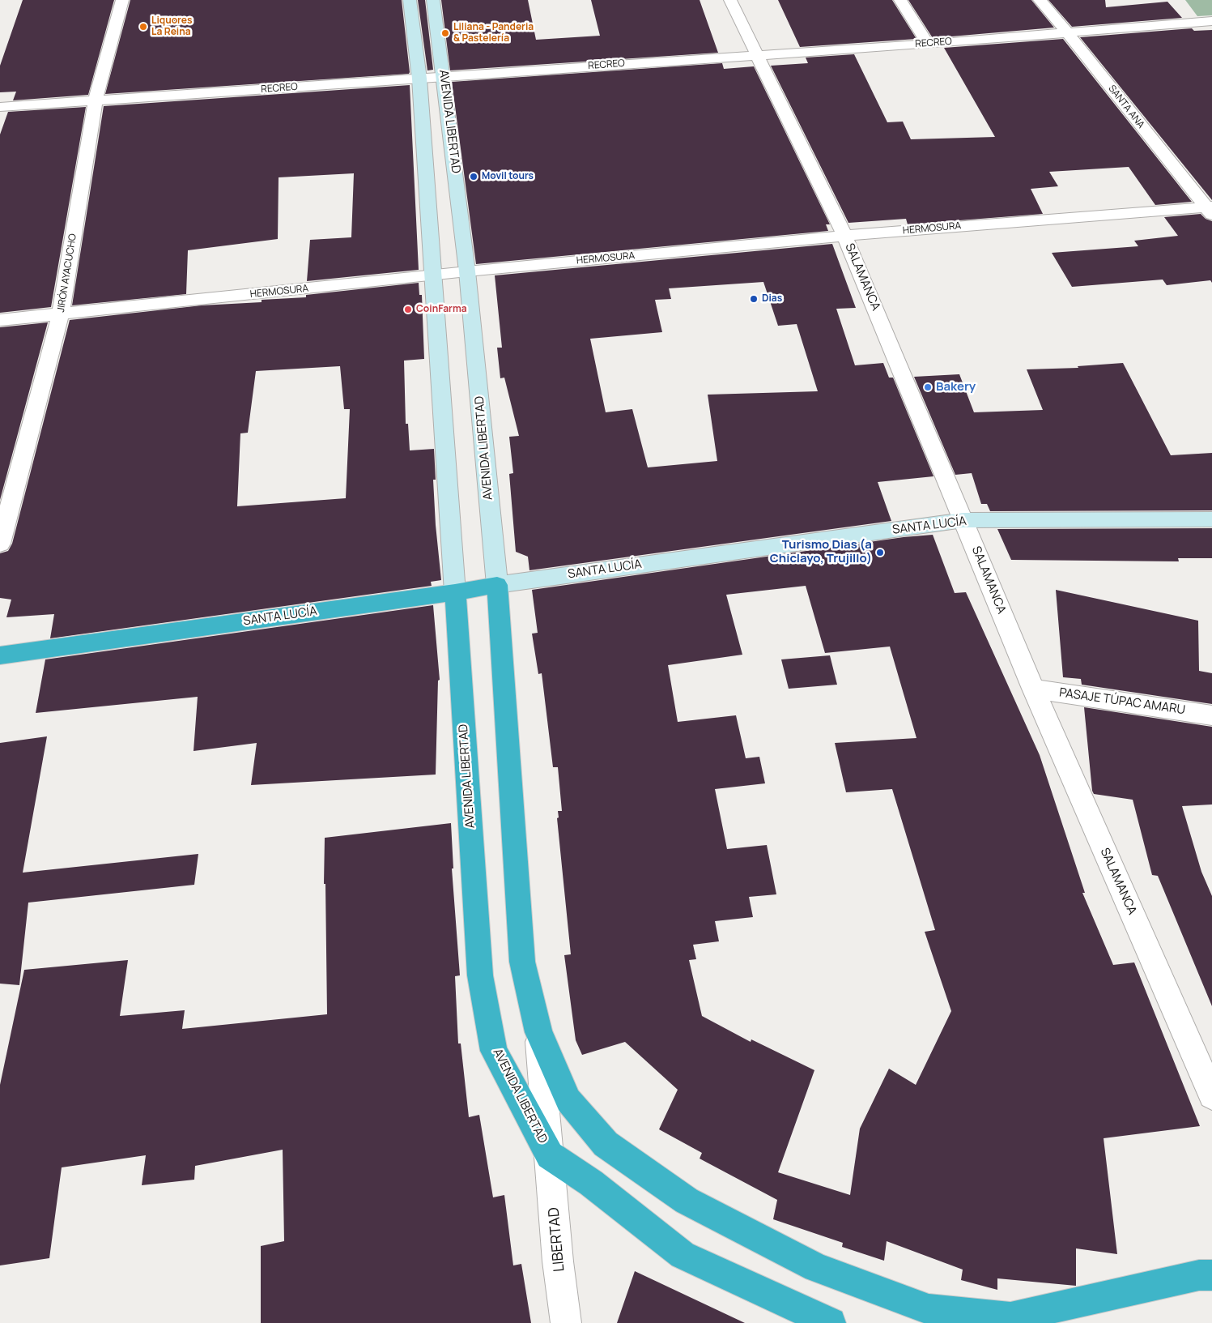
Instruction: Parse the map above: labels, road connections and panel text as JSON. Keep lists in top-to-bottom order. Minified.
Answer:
{"streets":{"highway":["AVENIDA LIBERTAD","SANTA LUCÍA"],"street":["RECREO","SANTA ANA","HERMOSURA","JIRÓN AYACUCHO","SALAMANCA","PASAJE TÚPAC AMARU","LIBERTAD"]},"crossings":[["RECREO","SANTA ANA"],["RECREO","AVENIDA LIBERTAD"],["RECREO","JIRÓN AYACUCHO"],["RECREO","SALAMANCA"],["SANTA ANA","HERMOSURA"],["AVENIDA LIBERTAD","HERMOSURA"],["AVENIDA LIBERTAD","SANTA LUCÍA"],["AVENIDA LIBERTAD","LIBERTAD"],["HERMOSURA","JIRÓN AYACUCHO"],["HERMOSURA","SALAMANCA"],["SALAMANCA","SANTA LUCÍA"],["SALAMANCA","PASAJE TÚPAC AMARU"]],"places":["Liquores La Reina","Liliana - Panderia & Pastelería","Movil tours","Dias","CoinFarma","Bakery","Turismo Dias (a Chiclayo, Trujillo)"]}
